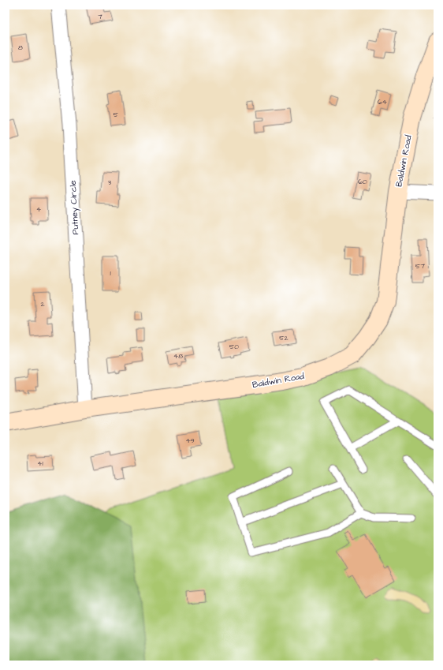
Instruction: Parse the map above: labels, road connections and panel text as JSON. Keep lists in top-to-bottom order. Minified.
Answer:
{"streets":{"street":["Baldwin Road","Putney Circle"]},"crossings":[["Baldwin Road","Putney Circle"]],"house_numbers":["7","8","64","5","60","3","4","57","1","2","52","50","48","49","41"]}
